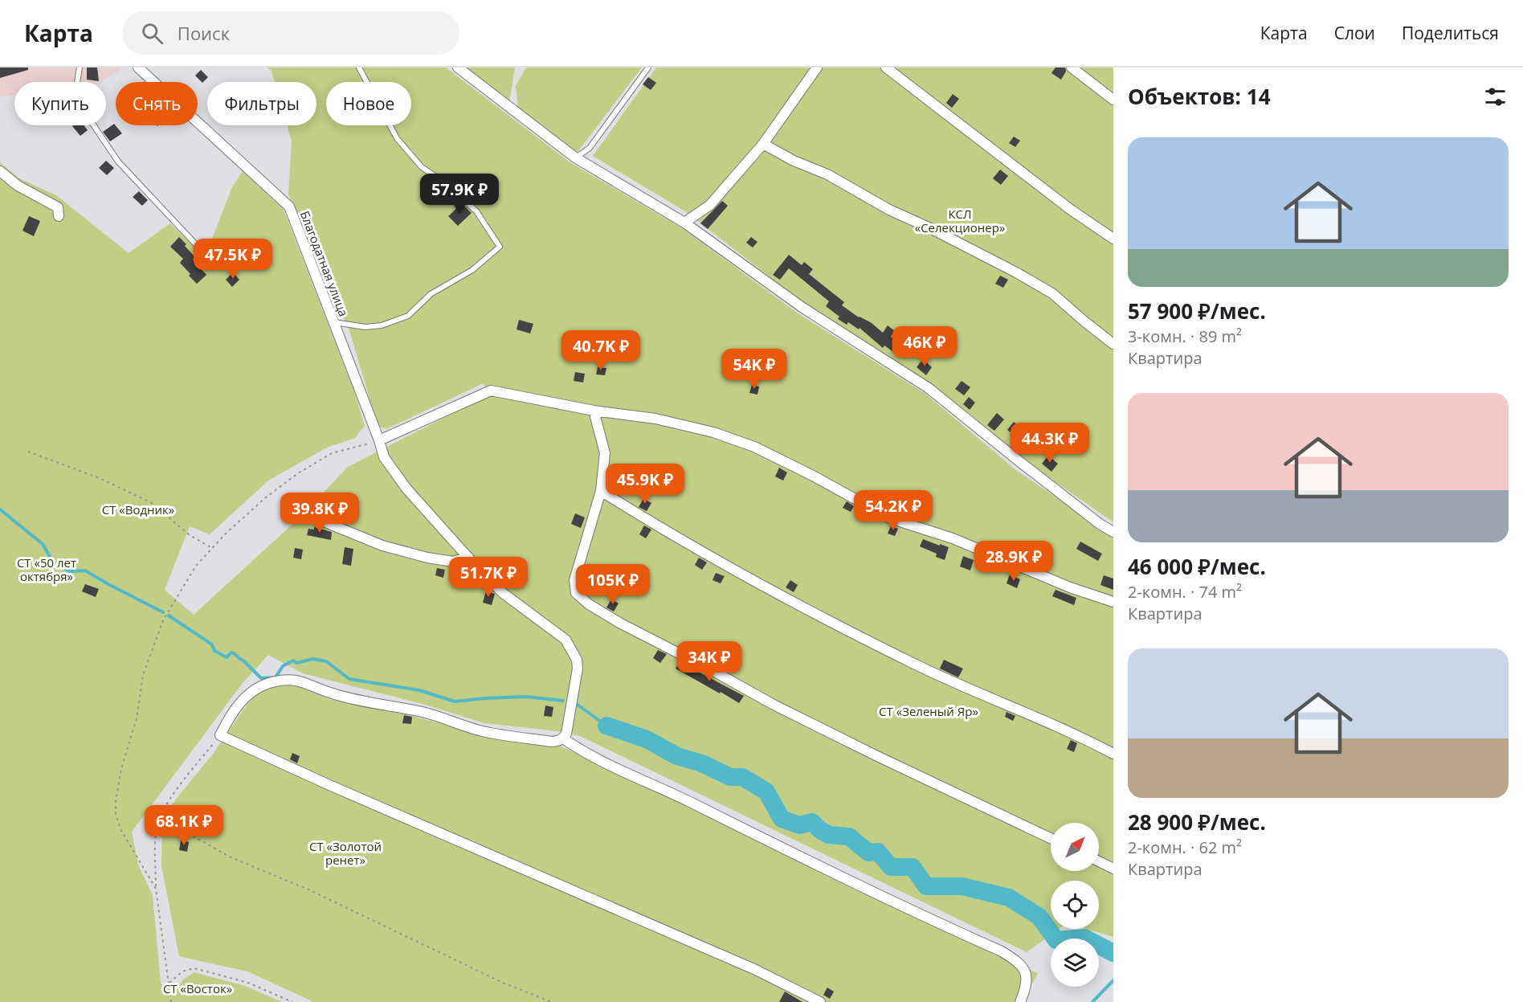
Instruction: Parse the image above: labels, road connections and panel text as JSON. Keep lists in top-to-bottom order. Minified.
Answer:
{"streets":{"street":["Благодатная улица"]},"parks":["КСЛ «Селекционер»","СТ «Водник»","СТ «50 лет октября»","СТ «Зеленый Яр»","СТ «Золотой ренет»","СТ «Восток»"],"north":"top right","page":{"header":"Карта","search":"Поиск","nav":["Карта","Слои","Поделиться"],"heading":"Объектов: 14","chip":["Купить","Снять","Фильтры","Новое"],"list":[{"name":"57 900 ₽/мес.","note":"3-комн. · 89 m² · Квартира"},{"name":"46 000 ₽/мес.","note":"2-комн. · 74 m² · Квартира"},{"name":"28 900 ₽/мес.","note":"2-комн. · 62 m² · Квартира"}],"price":["57.9K ₽","47.5K ₽","46K ₽","40.7K ₽","54K ₽","44.3K ₽","45.9K ₽","54.2K ₽","39.8K ₽","28.9K ₽","51.7K ₽","105K ₽","34K ₽","68.1K ₽"]}}
